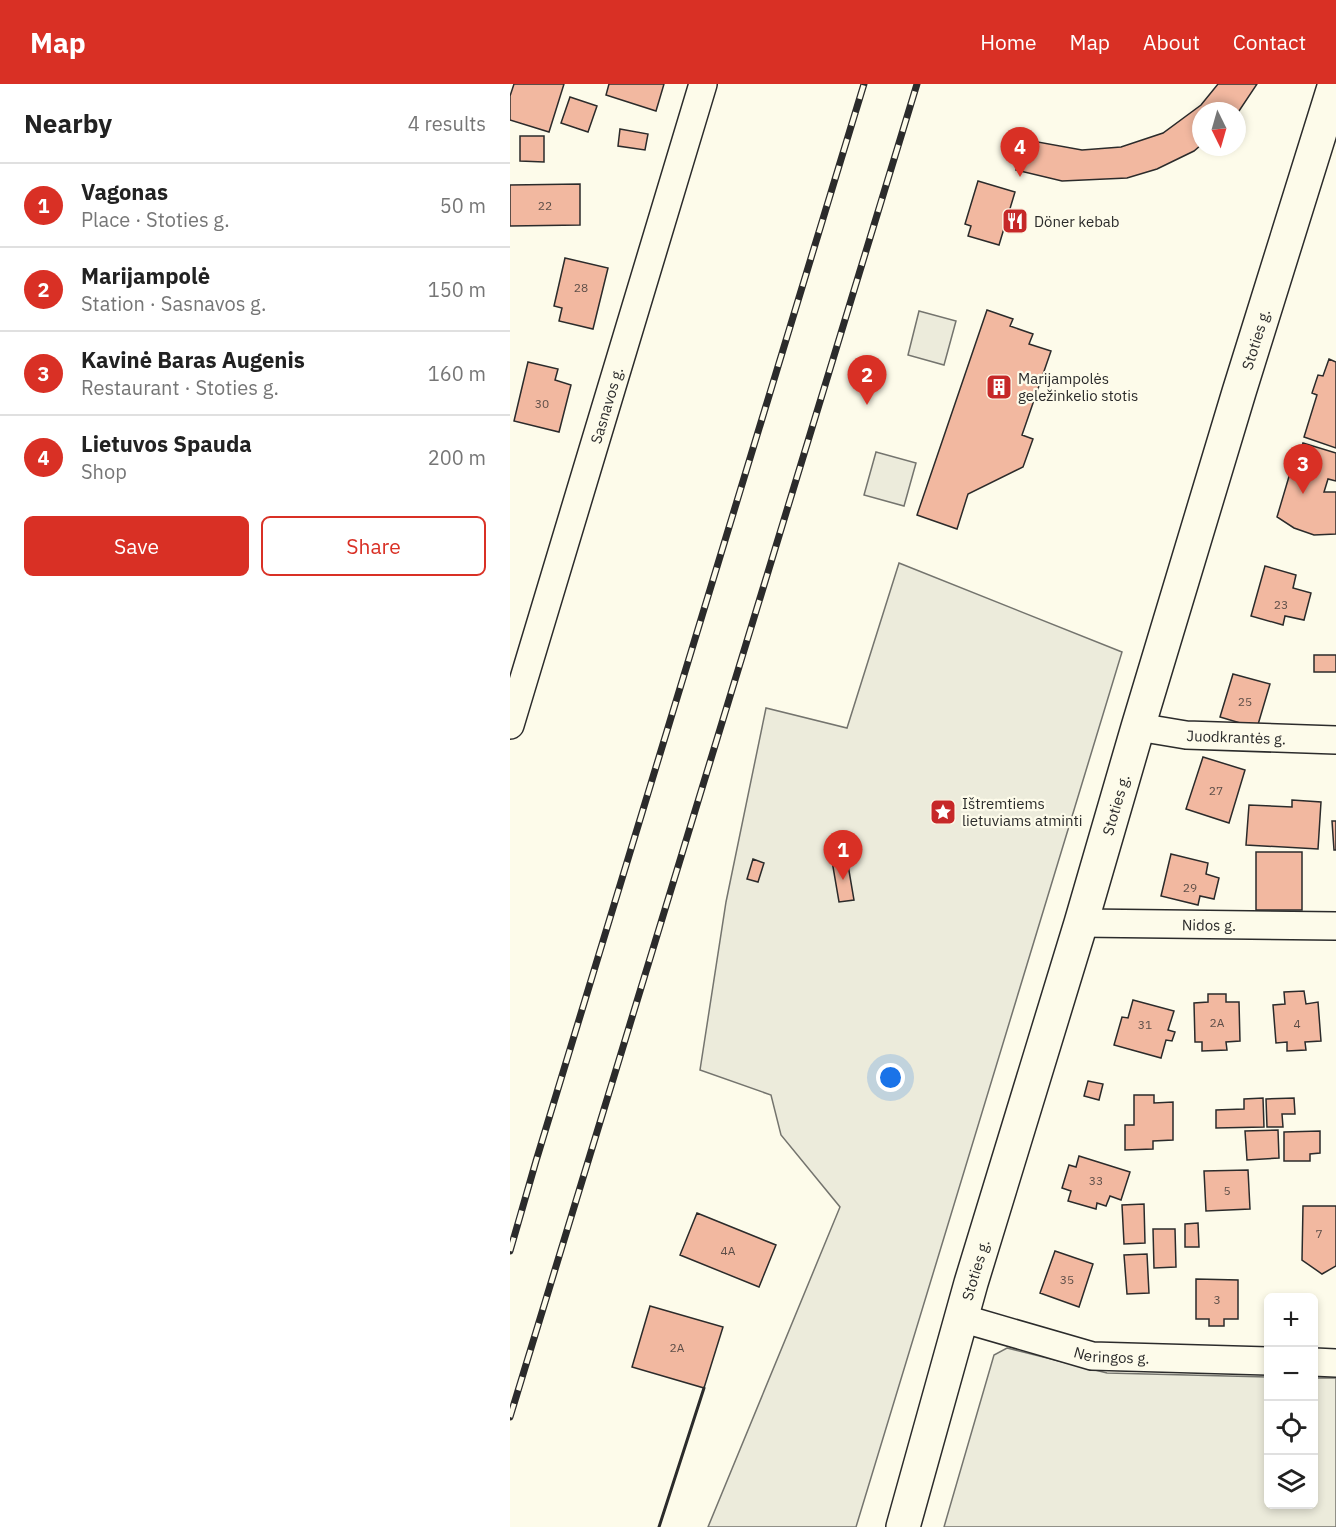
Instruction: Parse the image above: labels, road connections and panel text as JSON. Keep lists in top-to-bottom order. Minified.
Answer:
{"streets":{"main road":["Stoties g."],"street":["Sasnavos g.","Juodkrantės g.","Nidos g.","Neringos g."]},"crossings":[["Stoties g.","Juodkrantės g."],["Stoties g.","Nidos g."],["Stoties g.","Neringos g."]],"places":{"restaurant":["Döner kebab"],"building":["Marijampolės geležinkelio stotis"],"place":["Ištremtiems lietuviams atminti"]},"house_numbers":["22","28","30","23","25","27","29","2A","4","31","33","5","7","4A","35","3","2A"],"north":"bottom","page":{"header":"Map","nav":["Home","Map","About","Contact"],"heading":["Nearby","4 results"],"pins":["4","2","3","1"],"list":[{"mark":"1","name":"Vagonas","note":"Place · Stoties g.","value":"50 m"},{"mark":"2","name":"Marijampolė","note":"Station · Sasnavos g.","value":"150 m"},{"mark":"3","name":"Kavinė Baras Augenis","note":"Restaurant · Stoties g.","value":"160 m"},{"mark":"4","name":"Lietuvos Spauda","note":"Shop","value":"200 m"}],"buttons":["Save","Share"],"map_buttons":["+","−"]}}
